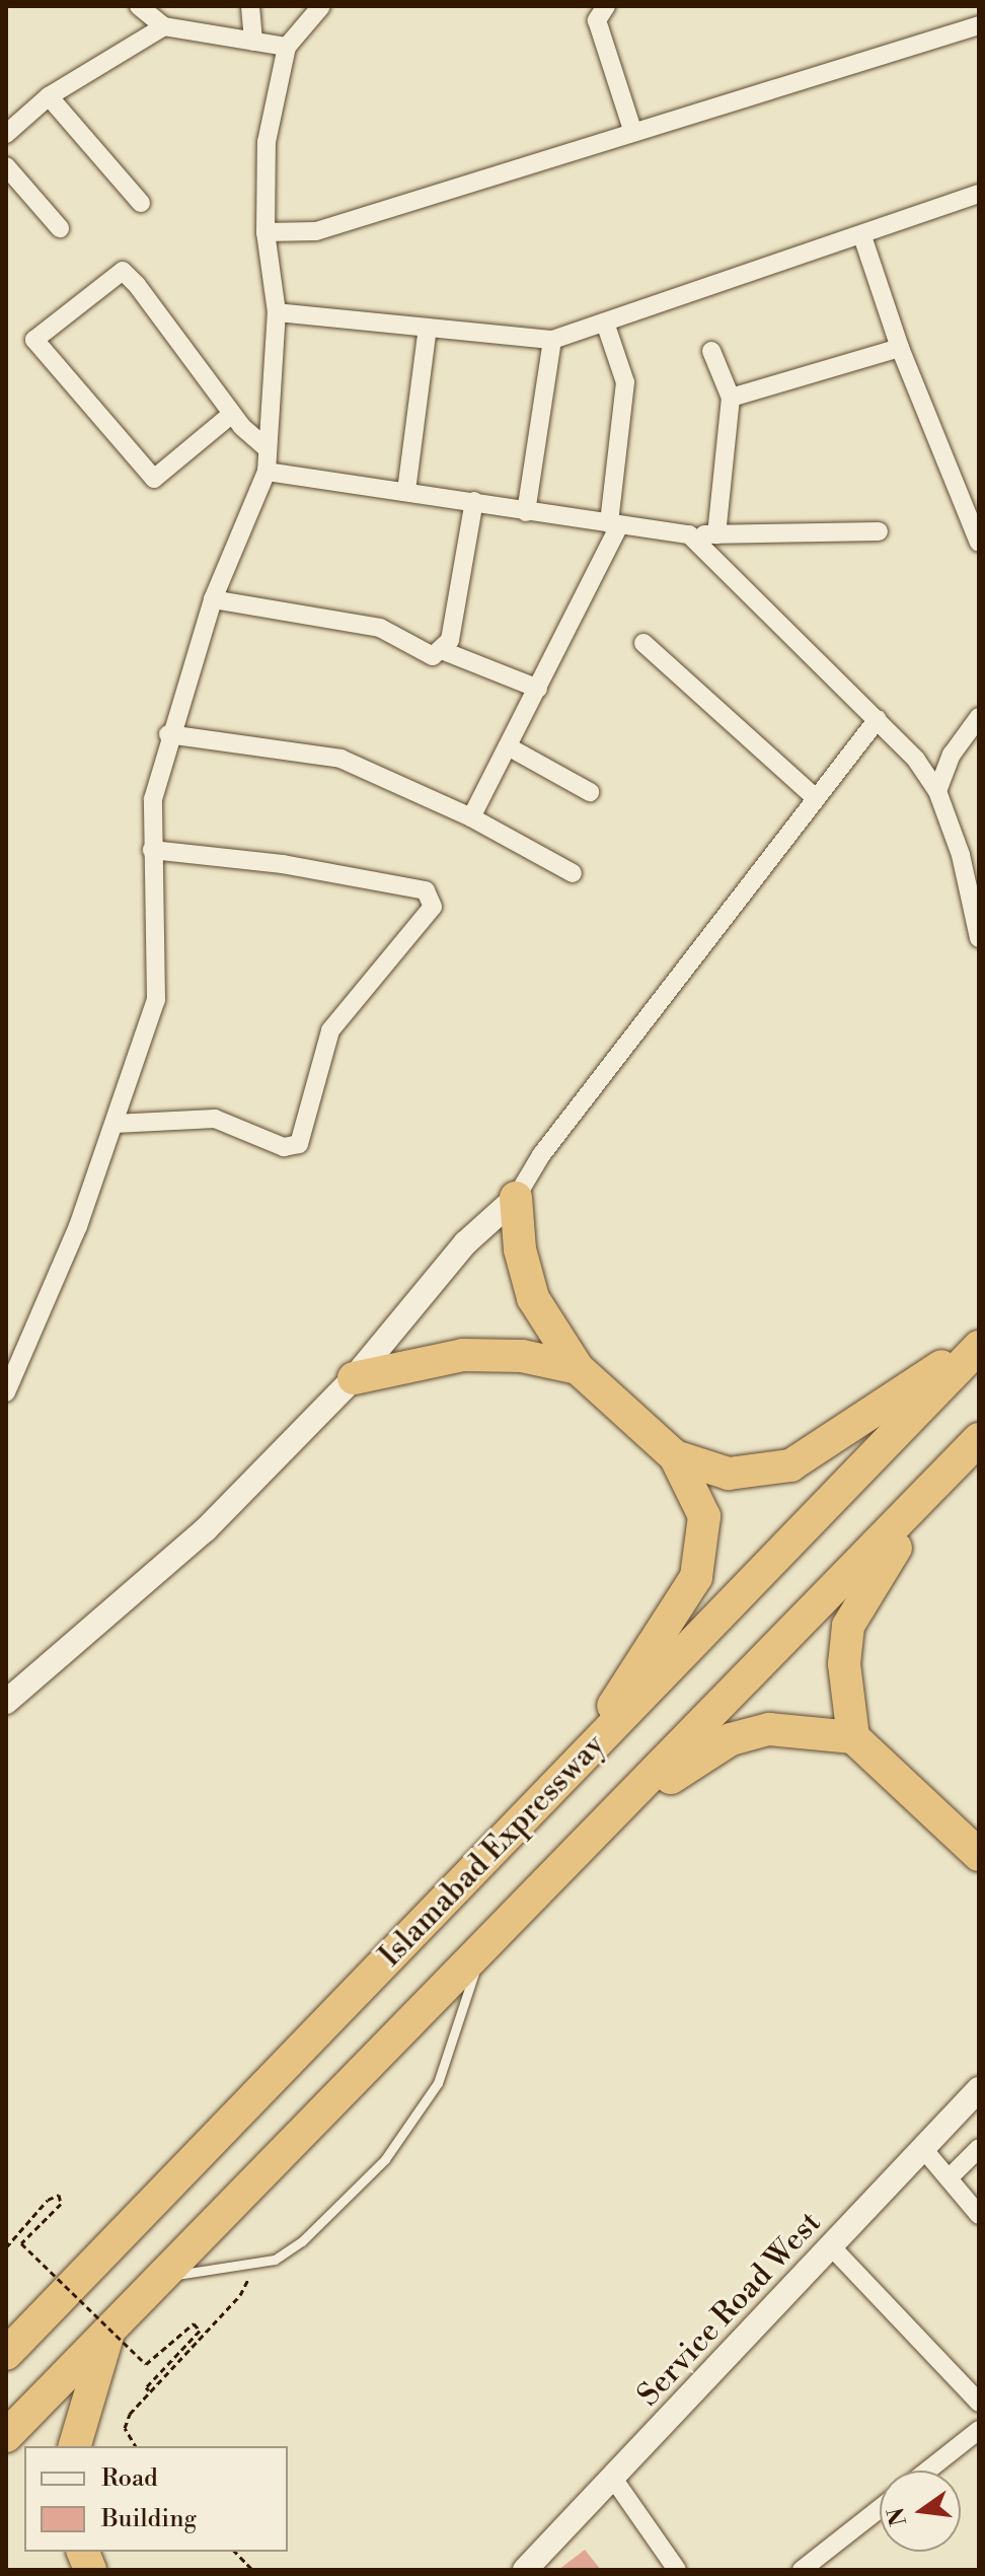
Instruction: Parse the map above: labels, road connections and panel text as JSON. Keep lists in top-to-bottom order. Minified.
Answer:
{"streets":{"highway":["Islamabad Expressway"],"street":["Service Road West"]},"legend":["Road","Building"],"north":"left"}
